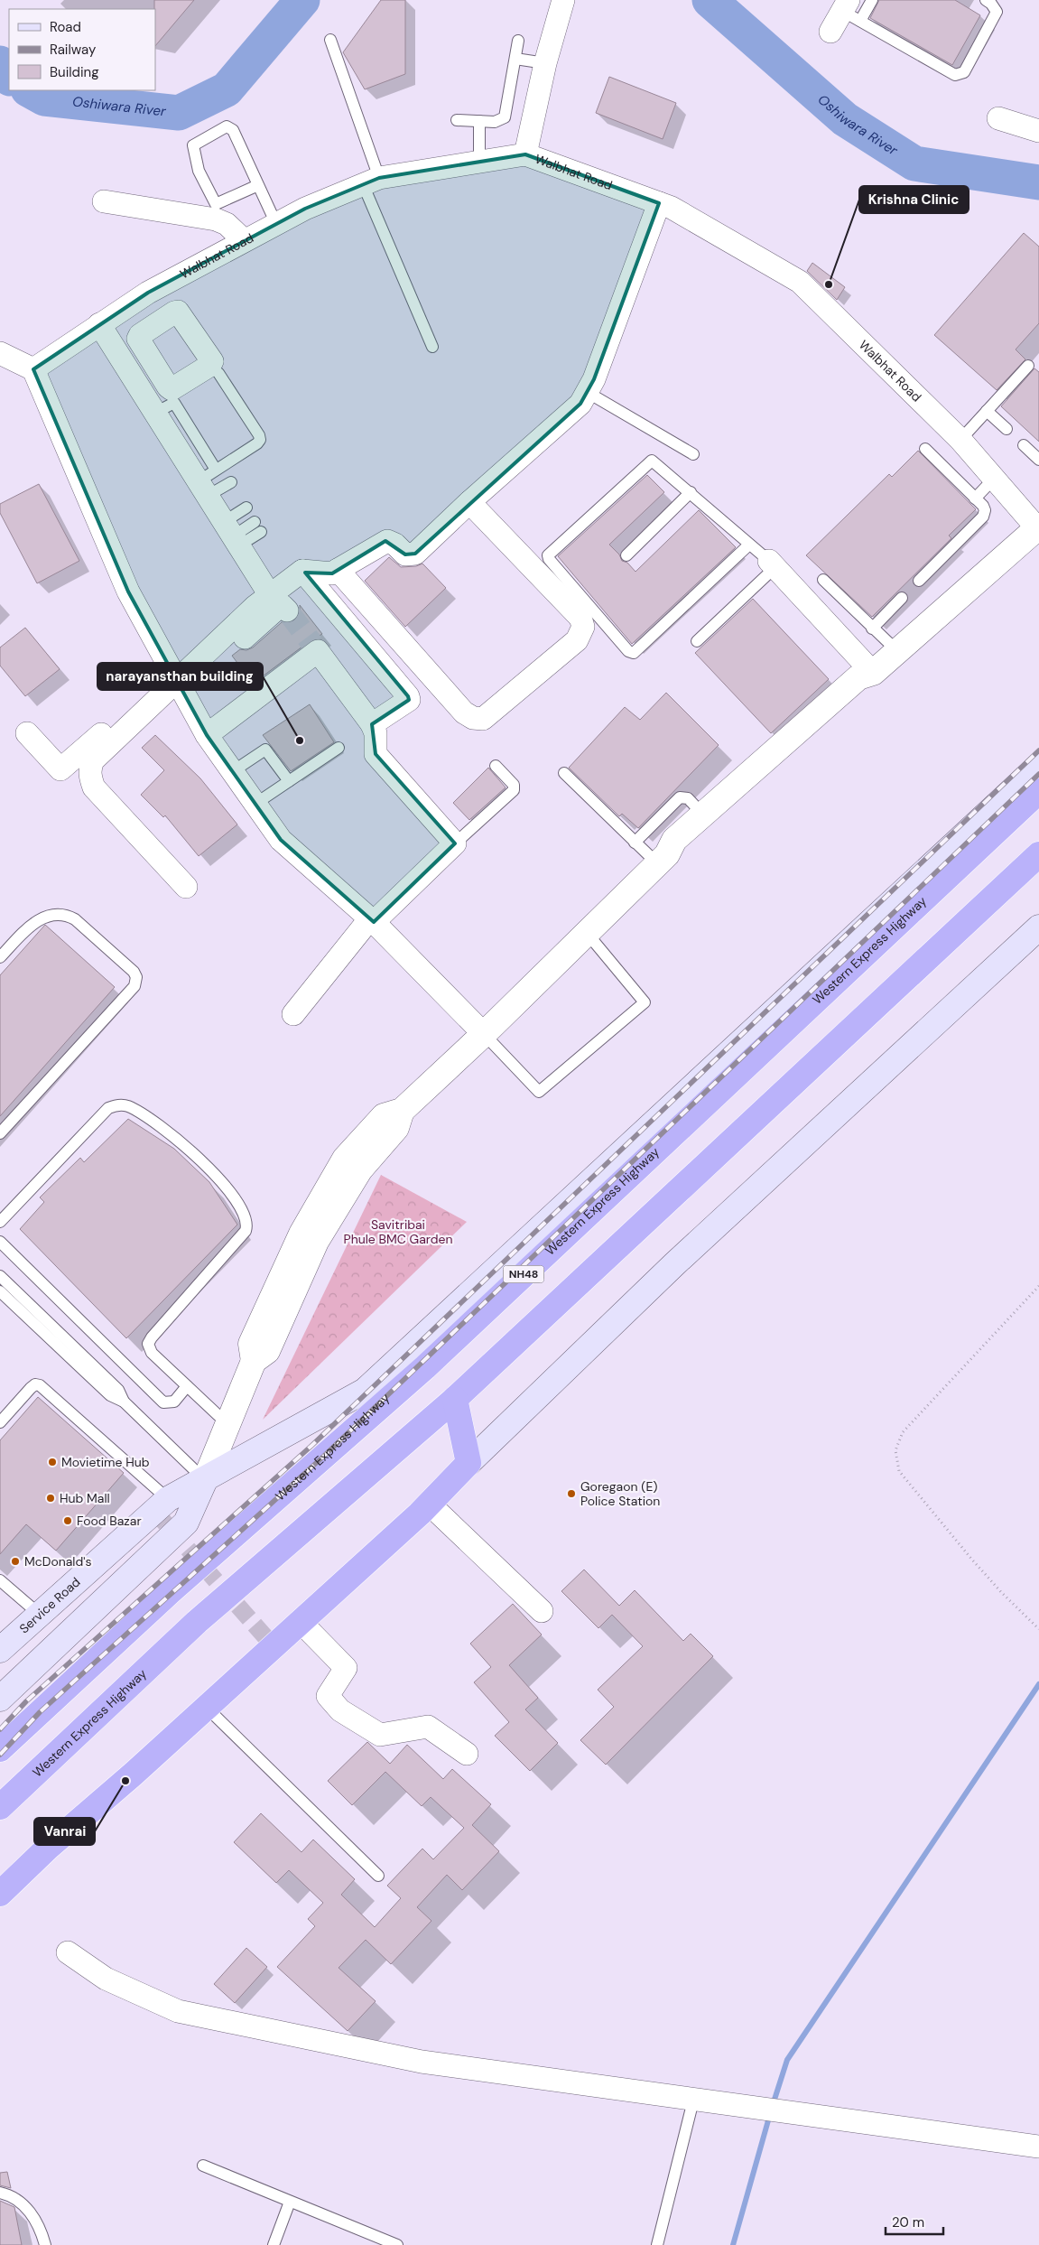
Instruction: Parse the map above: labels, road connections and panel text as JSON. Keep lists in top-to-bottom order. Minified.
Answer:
{"streets":{"highway":["Western Express Highway","NH48"],"main road":["Service Road"],"street":["Walbhat Road"]},"water":["Oshiwara River"],"parks":["Savitribai Phule BMC Garden"],"places":["Krishna Clinic","narayansthan building","Movietime Hub","Goregaon (E) Police Station","Hub Mall","Food Bazar","McDonald's","Vanrai"],"legend":["Road","Railway","Building"],"scale_bar":"20 m"}
